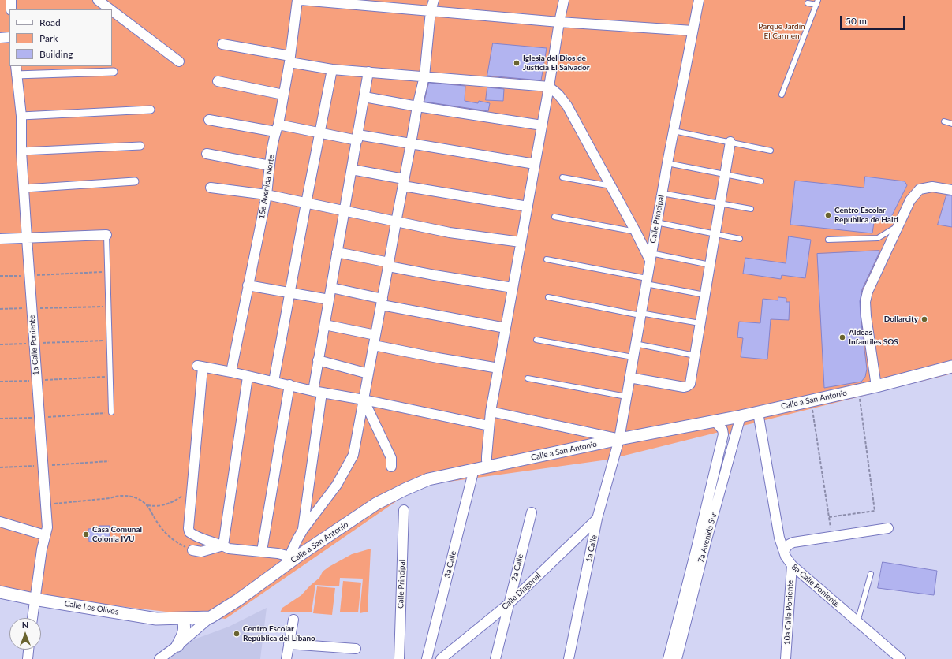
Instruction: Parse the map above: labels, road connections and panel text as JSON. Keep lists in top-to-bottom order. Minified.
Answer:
{"streets":{"street":["15a Avenida Norte","Calle Principal","1a Calle Poniente","Calle a San Antonio","7a Avenida Sur","1a Calle","3a Calle","2a Calle","8a Calle Poniente","Calle Diagonal","Calle Los Olivos","10a Calle Poniente"]},"crossings":[["Calle Principal","Calle a San Antonio"],["Calle Principal","1a Calle"],["1a Calle Poniente","Calle Los Olivos"],["Calle a San Antonio","7a Avenida Sur"],["Calle a San Antonio","1a Calle"],["Calle a San Antonio","3a Calle"],["Calle a San Antonio","8a Calle Poniente"],["Calle a San Antonio","Calle Los Olivos"],["1a Calle","Calle Diagonal"],["2a Calle","Calle Diagonal"],["8a Calle Poniente","10a Calle Poniente"]],"parks":["Parque Jardín El Carmen"],"places":["Iglesia del Dios de Justicia El Salvador","Centro Escolar Republica de Haiti","Dollarcity","Aldeas Infantiles SOS","Casa Comunal Colonia IVU","Centro Escolar República del Líbano"],"legend":["Road","Park","Building"],"scale_bar":"50 m","north":"top"}
